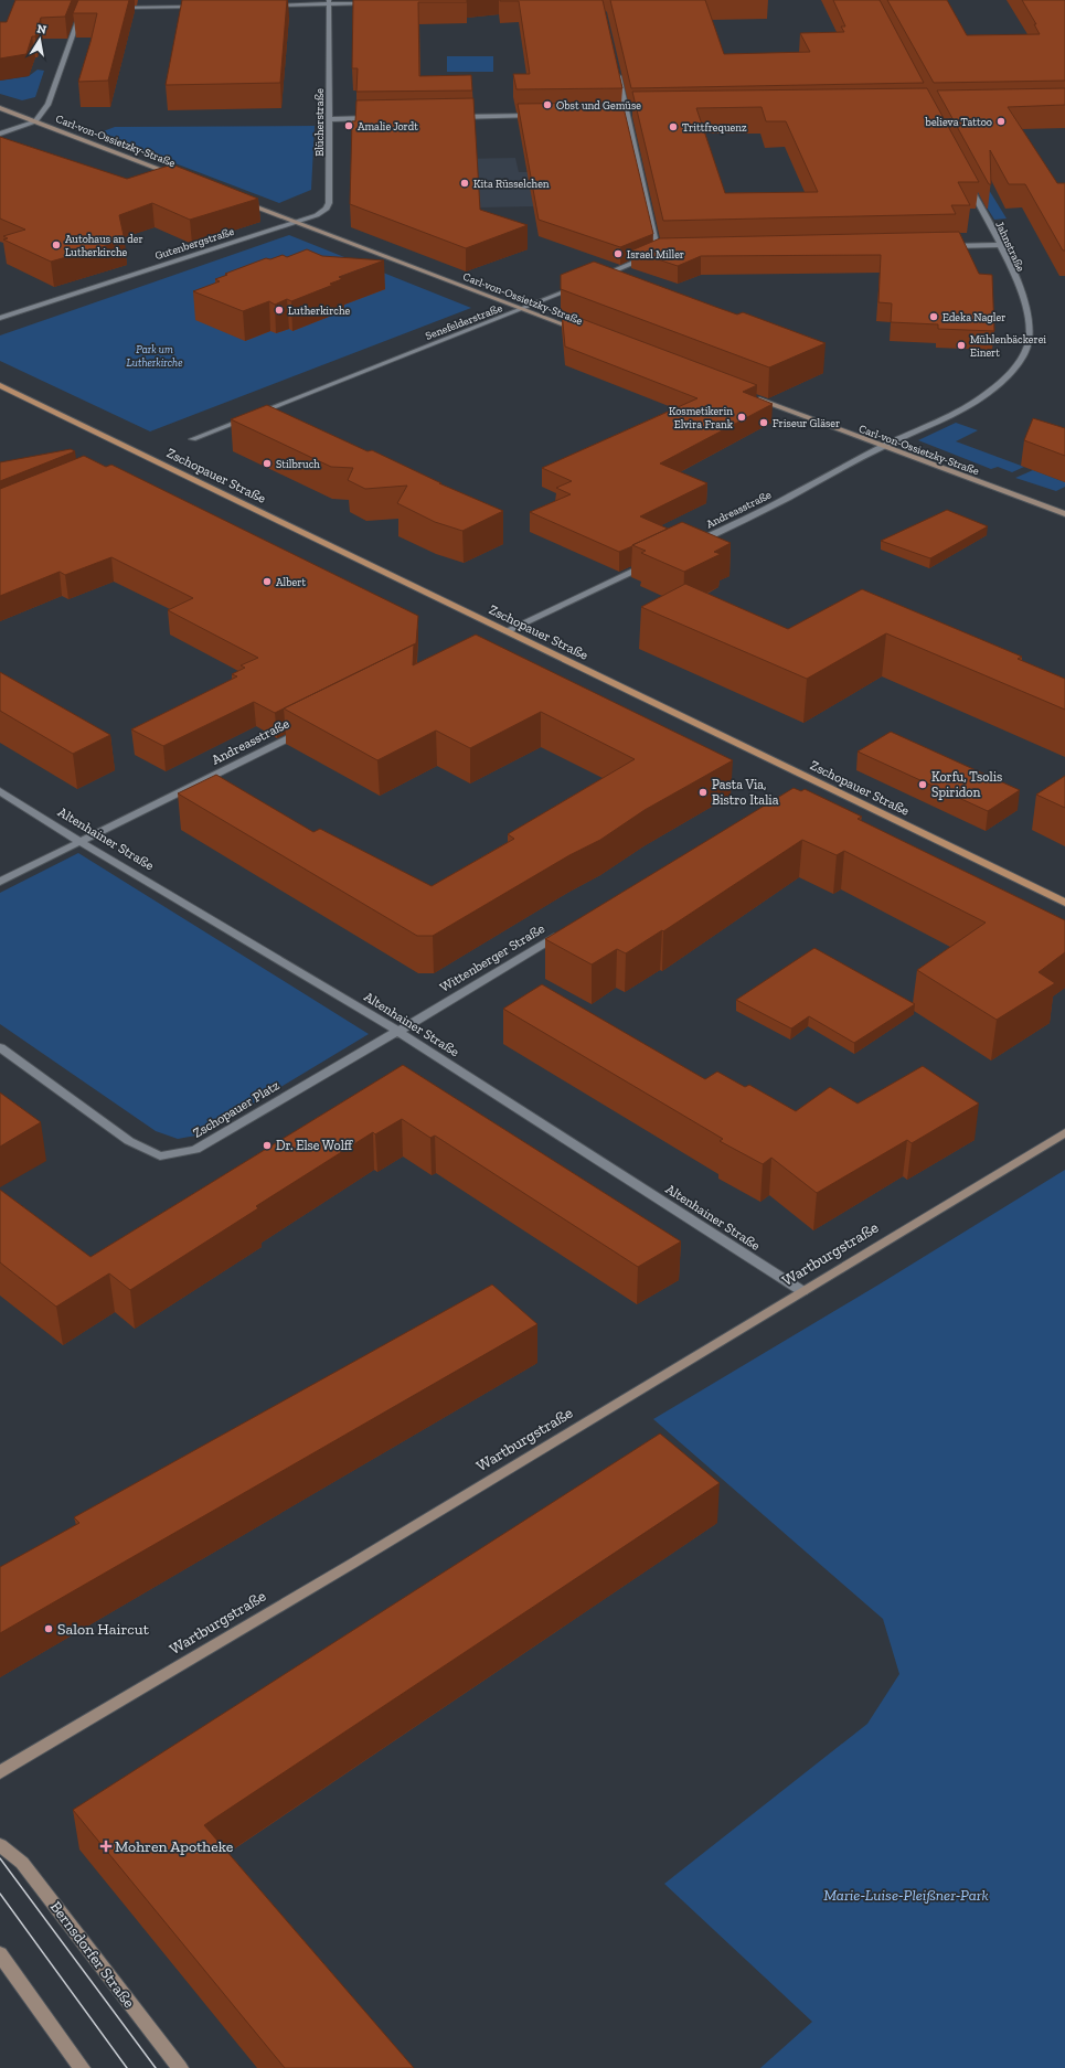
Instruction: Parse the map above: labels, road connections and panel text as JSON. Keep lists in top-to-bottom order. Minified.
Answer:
{"streets":{"main road":["Zschopauer Straße"],"street":["Blücherstraße","Carl-von-Ossietzky-Straße","Gutenbergstraße","Jahnstraße","Senefelderstraße","Andreasstraße","Altenhainer Straße","Wittenberger Straße","Zschopauer Platz","Wartburgstraße","Bernsdorfer Straße"]},"crossings":[["Blücherstraße","Carl-von-Ossietzky-Straße"],["Blücherstraße","Gutenbergstraße"],["Carl-von-Ossietzky-Straße","Gutenbergstraße"],["Carl-von-Ossietzky-Straße","Jahnstraße"],["Carl-von-Ossietzky-Straße","Senefelderstraße"],["Carl-von-Ossietzky-Straße","Andreasstraße"],["Jahnstraße","Andreasstraße"],["Andreasstraße","Altenhainer Straße"],["Altenhainer Straße","Wittenberger Straße"],["Altenhainer Straße","Zschopauer Platz"],["Altenhainer Straße","Wartburgstraße"],["Wittenberger Straße","Zschopauer Platz"]],"parks":["Park um Lutherkirche","Marie-Luise-Pleißner-Park"],"places":{"other":["Obst und Gemüse","believa Tattoo","Amalie Jordt","Trittfrequenz","Kita Rüsselchen","Autohaus an der Lutherkirche","Israel Miller","Lutherkirche","Edeka Nagler","Mühlenbäckerei Einert","Kosmetikerin Elvira Frank","Friseur Gläser","Stilbruch","Albert","Korfu, Tsolis Spiridon","Pasta Via, Bistro Italia","Dr. Else Wolff","Salon Haircut"],"health":["Mohren Apotheke"]},"north":"top"}
